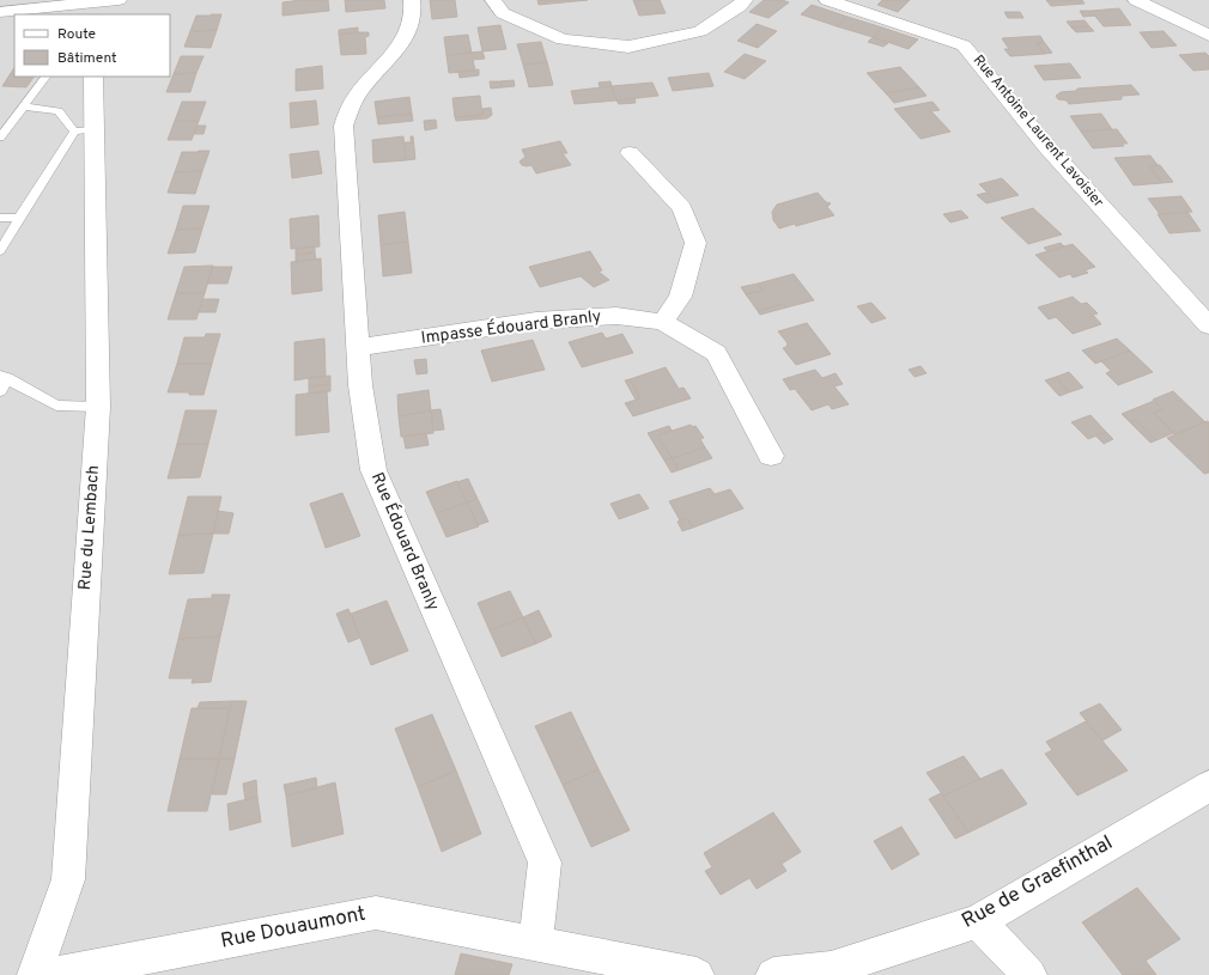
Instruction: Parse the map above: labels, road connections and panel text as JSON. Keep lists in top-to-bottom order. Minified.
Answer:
{"streets":{"street":["Rue Antoine Laurent Lavoisier","Impasse Édouard Branly","Rue du Lembach","Rue Édouard Branly","Rue de Graefinthal","Rue Douaumont"]},"crossings":[["Impasse Édouard Branly","Rue Édouard Branly"],["Rue Édouard Branly","Rue Douaumont"]],"legend":["Route","Bâtiment"]}
